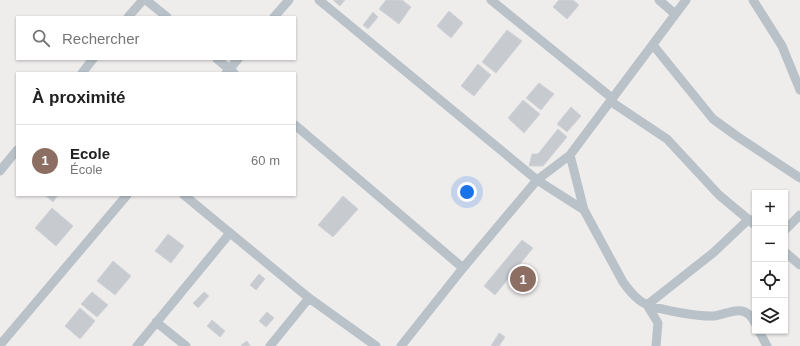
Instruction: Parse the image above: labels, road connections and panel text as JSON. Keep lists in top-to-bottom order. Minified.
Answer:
{"page":{"search":"Rechercher","heading":"À proximité","list":[{"mark":"1","name":"Ecole","note":"École","value":"60 m"}],"map_buttons":["+","−"],"pins":"1"}}
